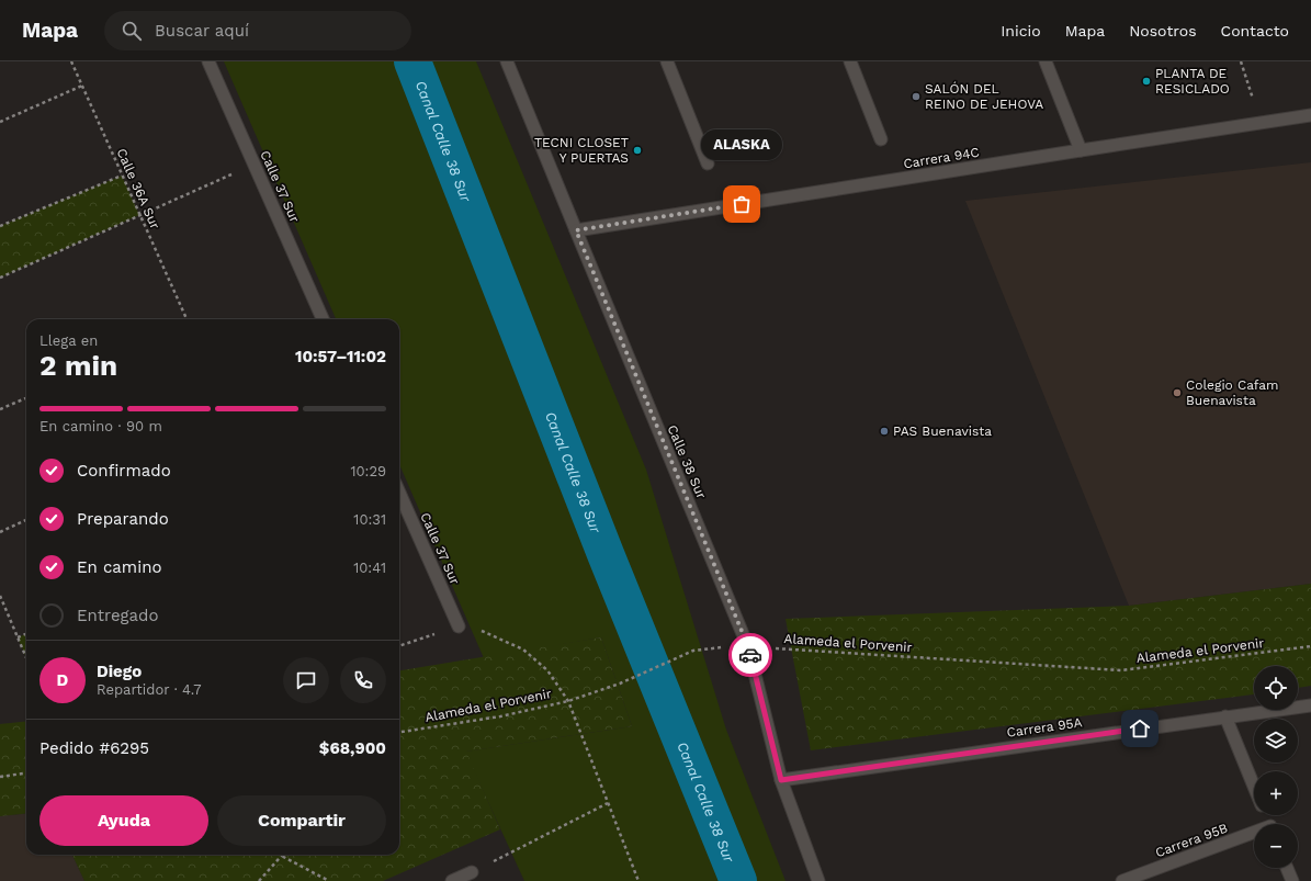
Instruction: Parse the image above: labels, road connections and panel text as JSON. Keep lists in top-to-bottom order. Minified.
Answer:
{"streets":{"street":["Carrera 94C","Calle 37 Sur","Calle 38 Sur","Carrera 95A","Carrera 95B"],"path":["Calle 36A Sur","Alameda el Porvenir"]},"crossings":[["Carrera 94C","Calle 38 Sur"],["Calle 38 Sur","Alameda el Porvenir"],["Calle 38 Sur","Carrera 95A"]],"water":["Canal Calle 38 Sur"],"places":["PLANTA DE RESICLADO","SALÓN DEL REINO DE JEHOVA","TECNI CLOSET Y PUERTAS","ALASKA","Colegio Cafam Buenavista","PAS Buenavista"],"page":{"header":"Mapa","search":"Buscar aquí","nav":["Inicio","Mapa","Nosotros","Contacto"],"bubble":"ALASKA","heading":["2 min","Llega en","10:57–11:02"],"panel":["Diego","Repartidor · 4.7","Pedido #6295","$68,900"],"bar":"En camino · 90 m","list":[["Confirmado","10:29"],["Preparando","10:31"],["En camino","10:41"],"Entregado"],"round":"D","map_buttons":["+","−"],"buttons":["Ayuda","Compartir"]}}
